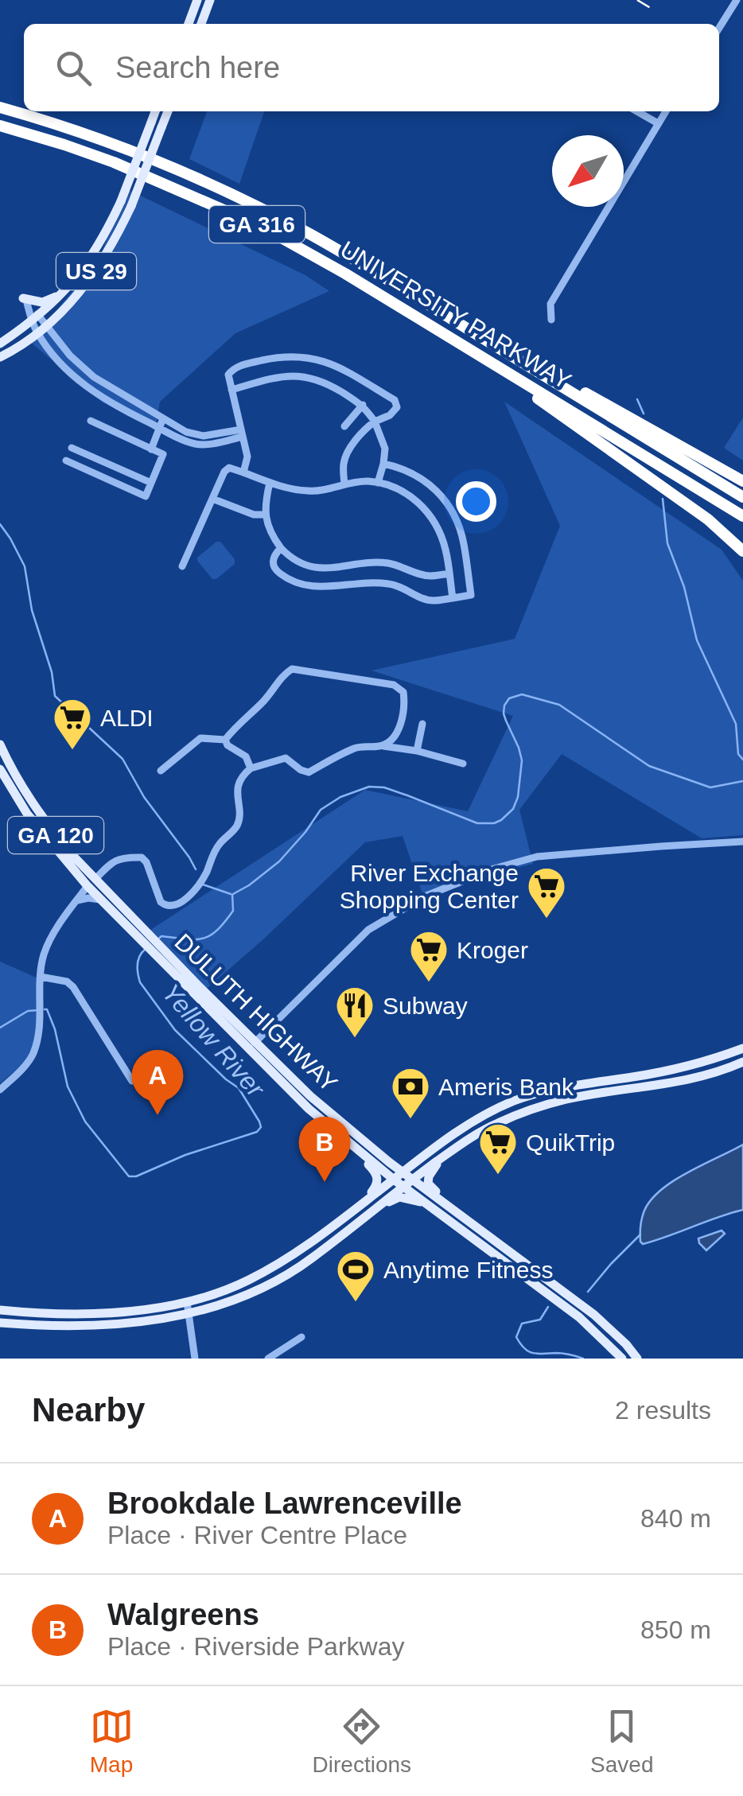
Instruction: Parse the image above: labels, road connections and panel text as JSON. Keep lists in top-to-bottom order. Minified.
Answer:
{"streets":{"highway":["GA 316","UNIVERSITY PARKWAY"],"main road":["US 29","GA 120","DULUTH HIGHWAY"]},"crossings":[["GA 120","DULUTH HIGHWAY"]],"water":["Yellow River"],"places":{"supermarket":["ALDI","River Exchange Shopping Center","Kroger","QuikTrip"],"restaurant":["Subway"],"bank":["Ameris Bank"],"sports":["Anytime Fitness"]},"north":"bottom left","page":{"search":"Search here","pins":["A","B"],"heading":["Nearby","2 results"],"list":[{"mark":"A","name":"Brookdale Lawrenceville","note":"Place · River Centre Place","value":"840 m"},{"mark":"B","name":"Walgreens","note":"Place · Riverside Parkway","value":"850 m"}],"nav":["Map","Directions","Saved"]}}
